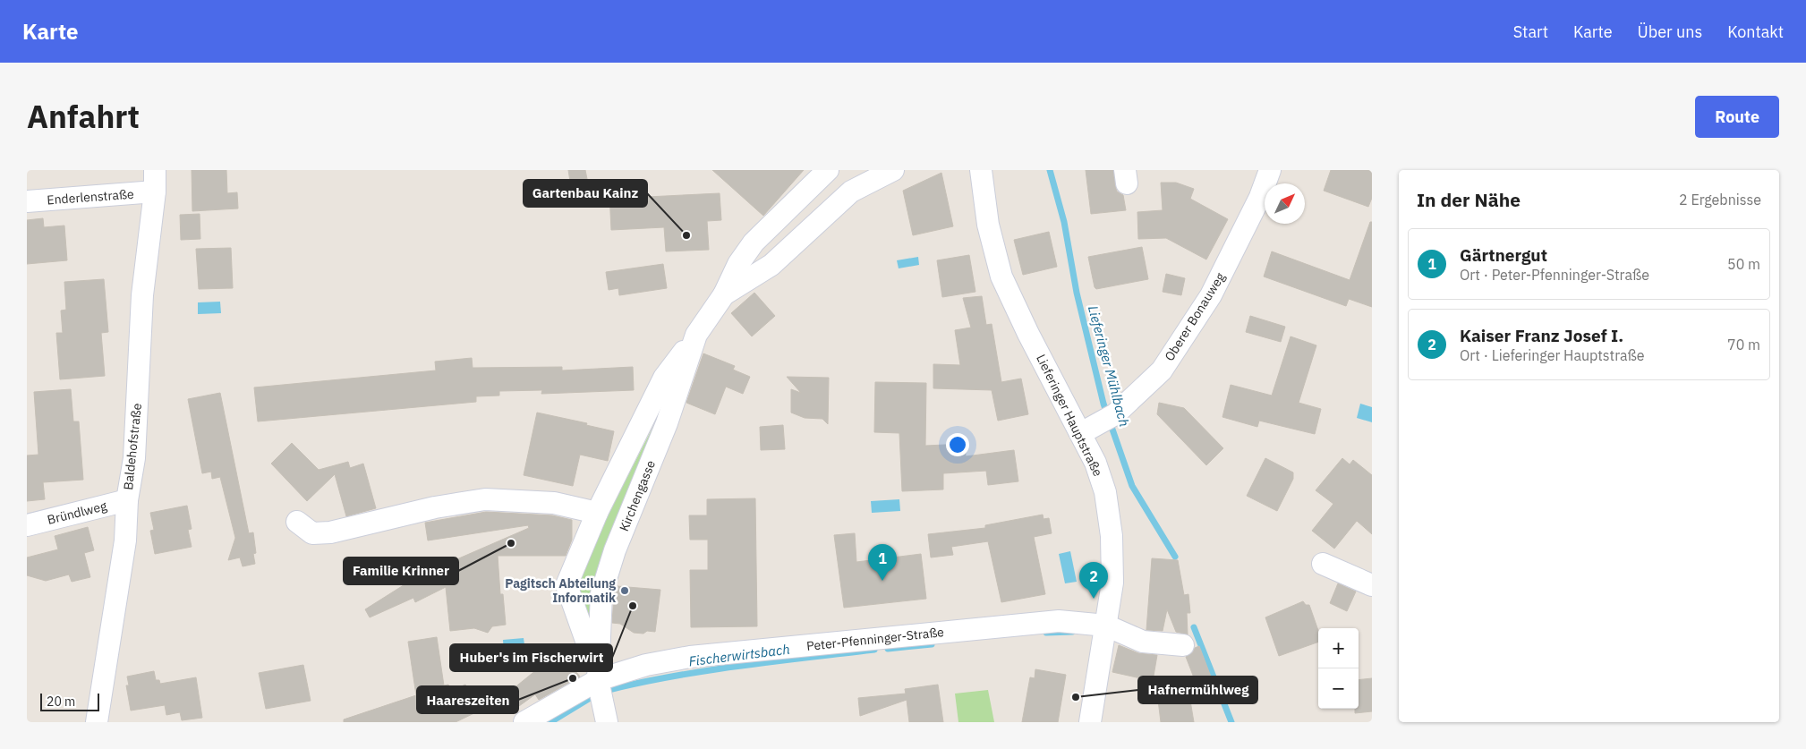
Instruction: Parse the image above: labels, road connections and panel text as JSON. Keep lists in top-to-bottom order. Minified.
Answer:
{"streets":{"street":["Enderlenstraße","Oberer Bonauweg","Lieferinger Hauptstraße","Baldehofstraße","Kirchengasse","Bründlweg","Peter-Pfenninger-Straße"]},"crossings":[["Enderlenstraße","Baldehofstraße"],["Oberer Bonauweg","Lieferinger Hauptstraße"],["Lieferinger Hauptstraße","Peter-Pfenninger-Straße"],["Baldehofstraße","Bründlweg"],["Kirchengasse","Peter-Pfenninger-Straße"]],"water":["Lieferinger Mühlbach","Fischerwirtsbach"],"places":["Gartenbau Kainz","Familie Krinner","Pagitsch Abteilung Informatik","Huber's im Fischerwirt","Haareszeiten","Hafnermühlweg"],"scale_bar":"20 m","north":"top right","page":{"header":"Karte","nav":["Start","Karte","Über uns","Kontakt"],"title":"Anfahrt","buttons":"Route","heading":["In der Nähe","2 Ergebnisse"],"list":[{"mark":"1","name":"Gärtnergut","note":"Ort · Peter-Pfenninger-Straße","value":"50 m"},{"mark":"2","name":"Kaiser Franz Josef I.","note":"Ort · Lieferinger Hauptstraße","value":"70 m"}],"pins":["1","2"],"map_buttons":["+","−"],"scale":"20 m"}}
